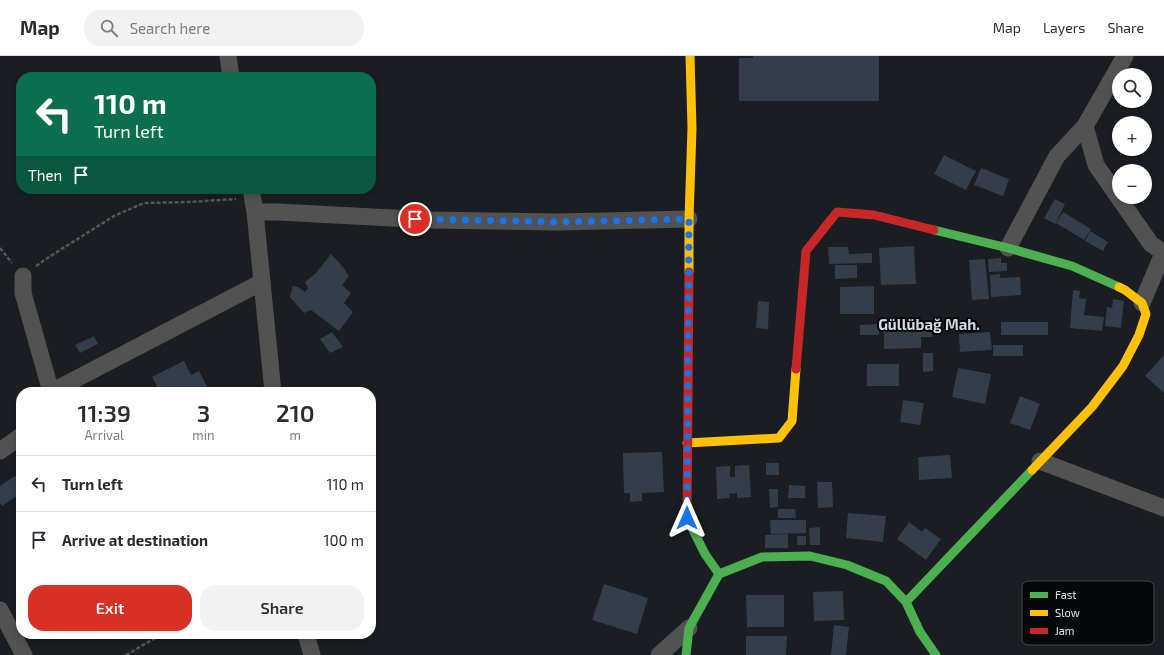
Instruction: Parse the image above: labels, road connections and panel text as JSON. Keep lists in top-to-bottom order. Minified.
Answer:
{"districts":["Güllübağ Mah."],"legend":["Fast","Slow","Jam"],"page":{"header":"Map","search":"Search here","nav":["Map","Layers","Share"],"map_buttons":["+","−"],"turn":["110 m","Turn left"],"then":"Then","eta":["11:39","Arrival","3","min","210","m"],"list":[{"name":"Turn left","value":"110 m"},{"name":"Arrive at destination","value":"100 m"}],"buttons":["Exit","Share"]}}
